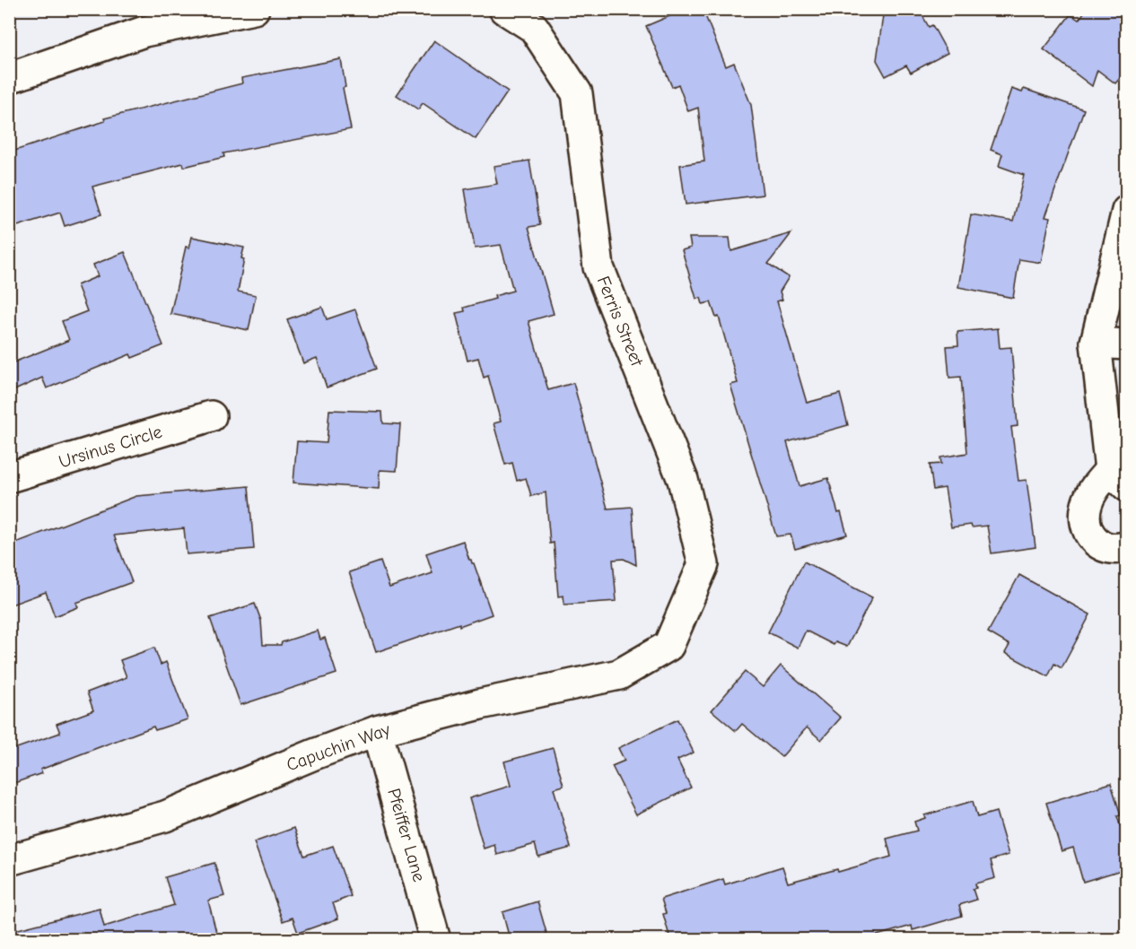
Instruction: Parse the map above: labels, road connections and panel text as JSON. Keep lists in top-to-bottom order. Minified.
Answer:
{"streets":{"street":["Ferris Street","Ursinus Circle","Capuchin Way","Pfeiffer Lane"]},"crossings":[["Ferris Street","Capuchin Way"],["Capuchin Way","Pfeiffer Lane"]]}
